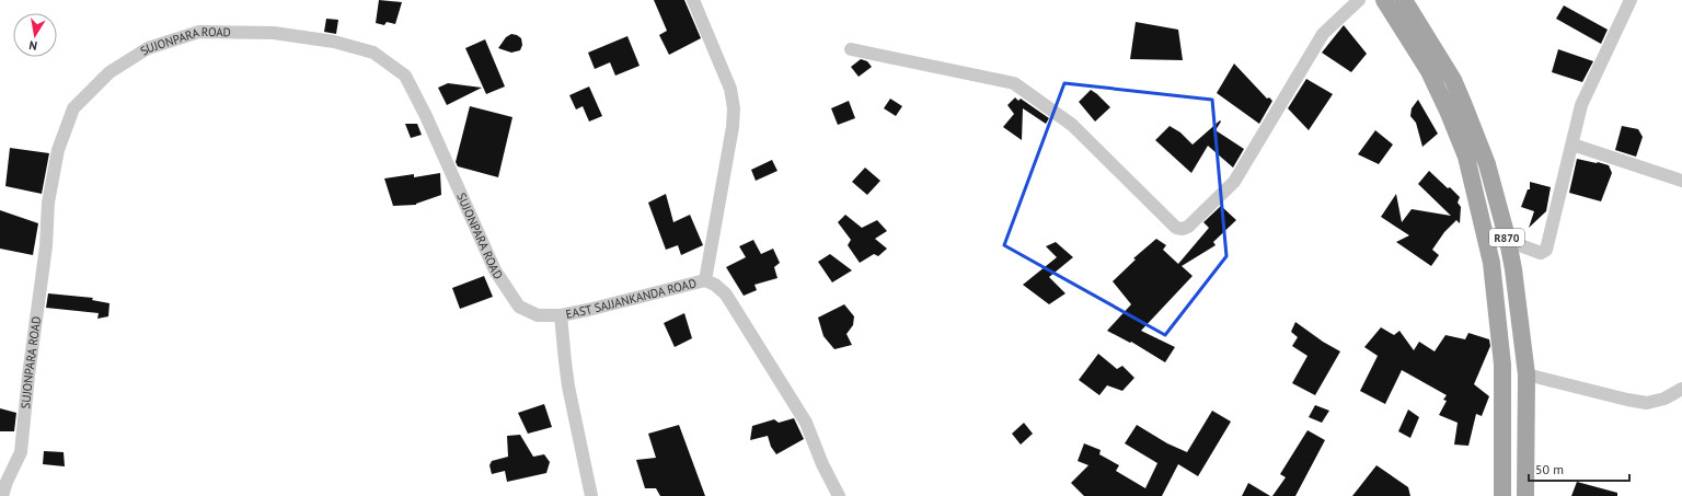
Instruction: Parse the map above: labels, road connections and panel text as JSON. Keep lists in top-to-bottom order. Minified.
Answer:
{"streets":{"main road":["R870"],"street":["SUJONPARA ROAD","EAST SAJJANKANDA ROAD"]},"crossings":[["SUJONPARA ROAD","EAST SAJJANKANDA ROAD"]],"scale_bar":"50 m","north":"bottom"}
